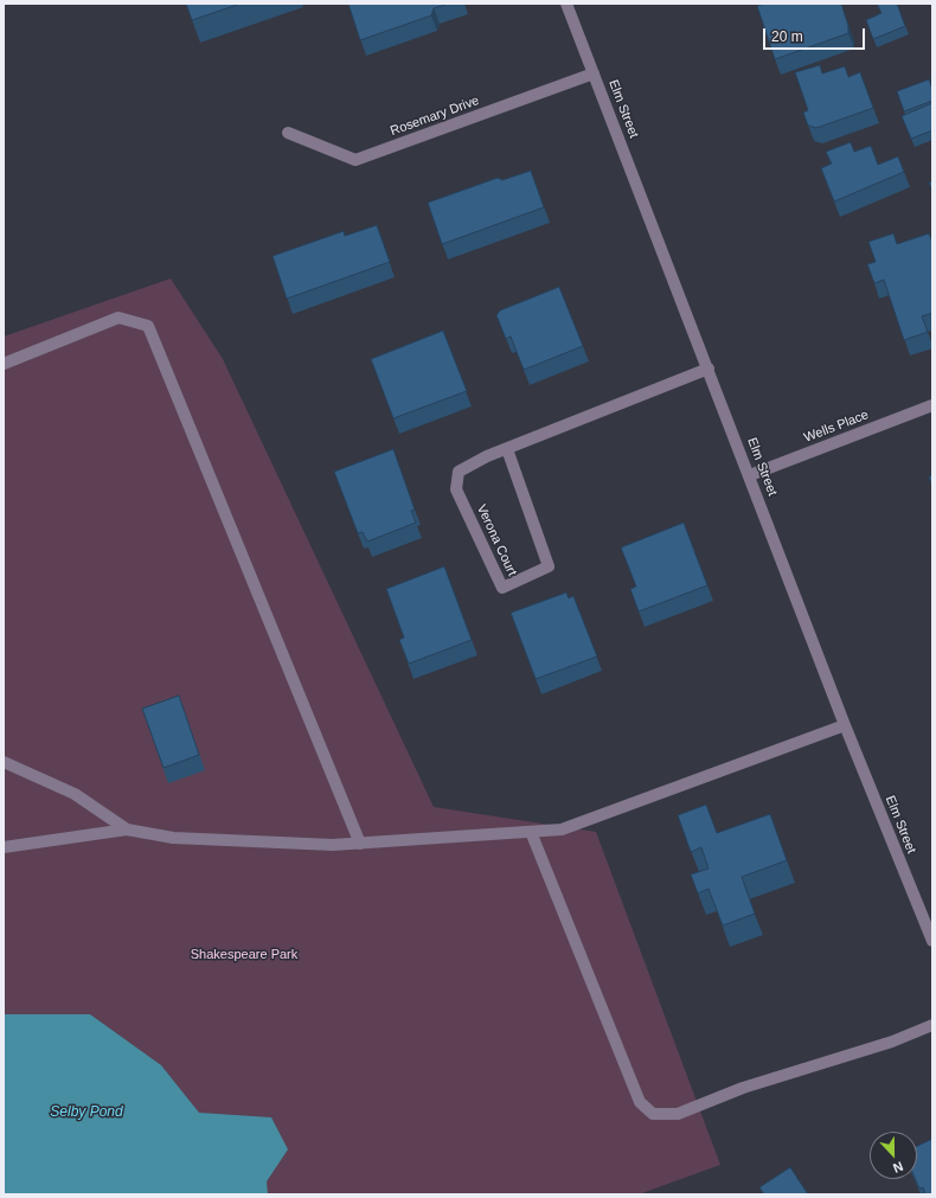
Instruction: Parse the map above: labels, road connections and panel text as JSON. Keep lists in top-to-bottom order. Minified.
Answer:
{"streets":{"street":["Elm Street","Rosemary Drive","Wells Place","Verona Court"]},"crossings":[["Elm Street","Rosemary Drive"],["Elm Street","Wells Place"],["Elm Street","Verona Court"]],"water":["Selby Pond"],"parks":["Shakespeare Park"],"scale_bar":"20 m","north":"bottom"}
